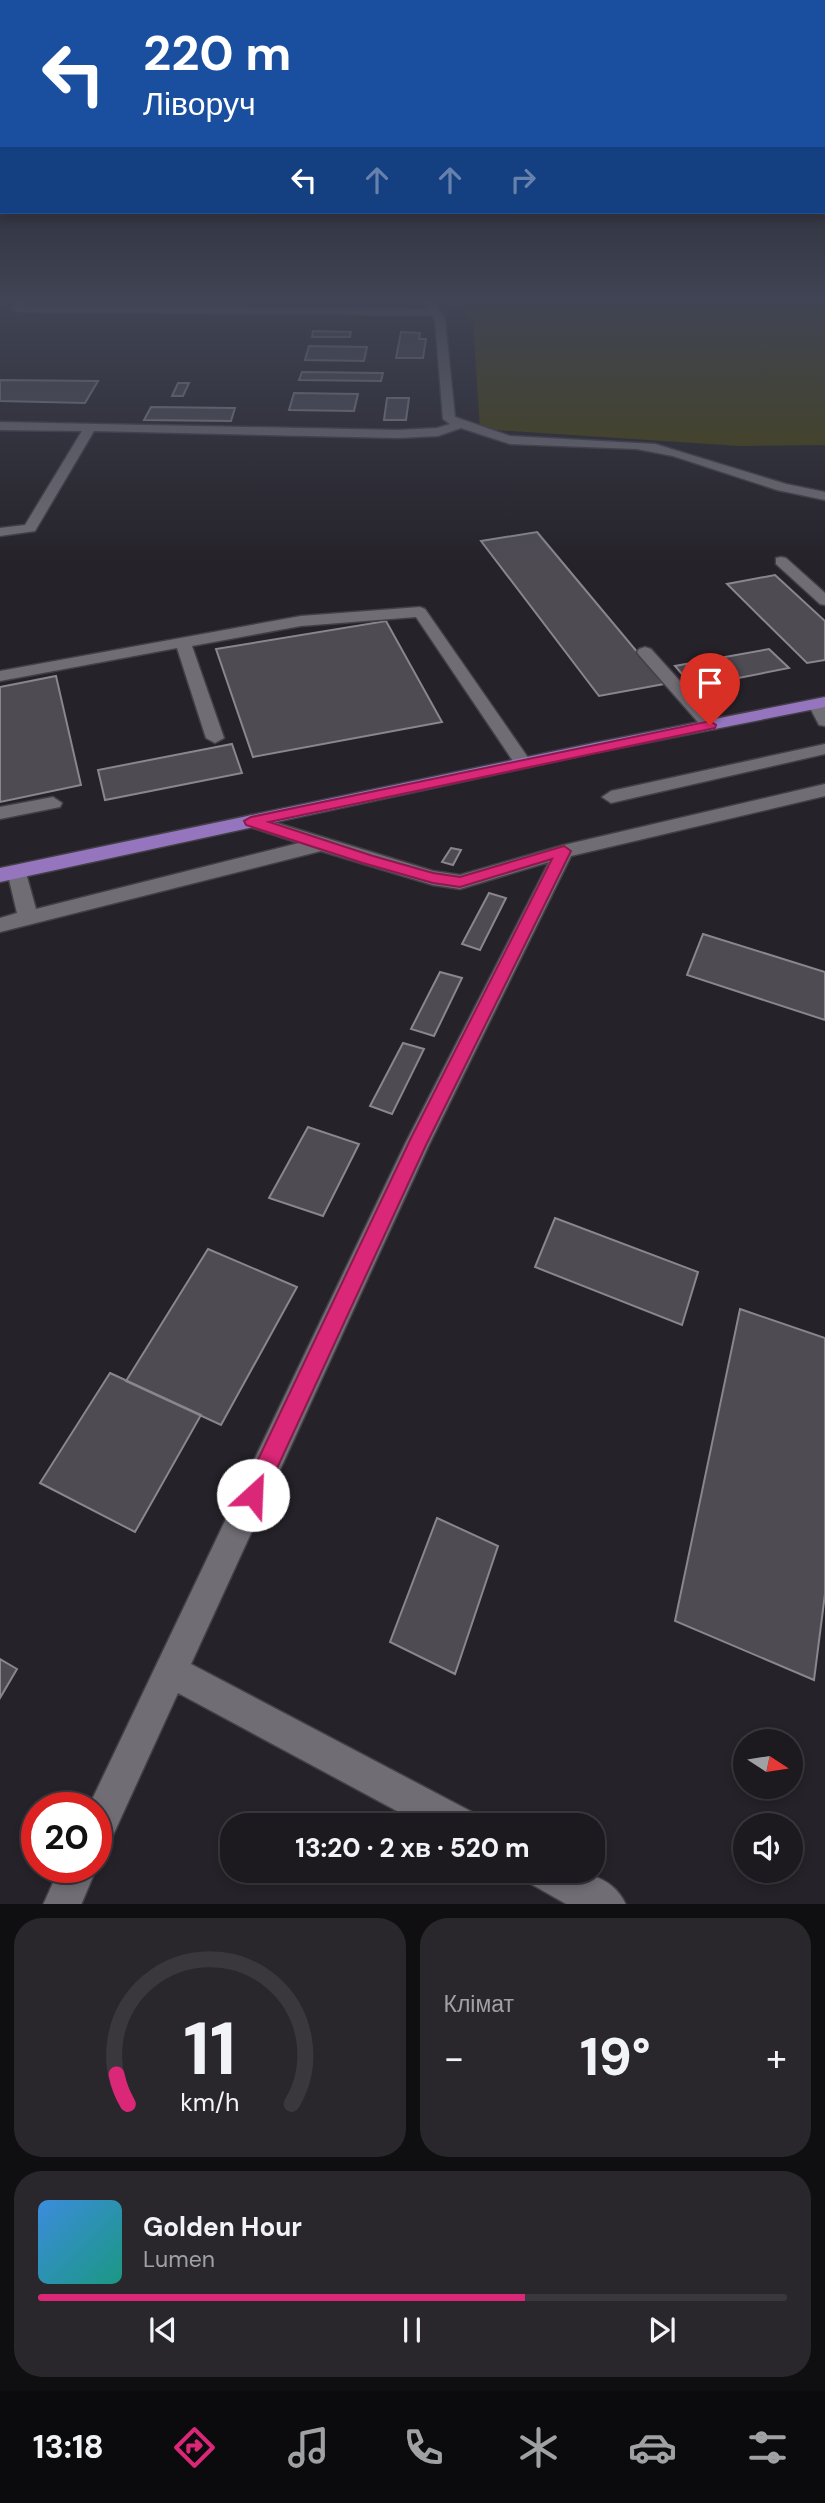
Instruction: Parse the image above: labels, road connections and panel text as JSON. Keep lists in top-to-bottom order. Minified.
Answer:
{"north":"right","page":{"turn":["220 m","Ліворуч"],"limit":"20","trip":"13:20 · 2 хв · 520 m","tile":"Клімат","heat":["−","19°","+"],"song":["Golden Hour","Lumen"],"tabs":"13:18","gauge":["11","km/h"]}}
